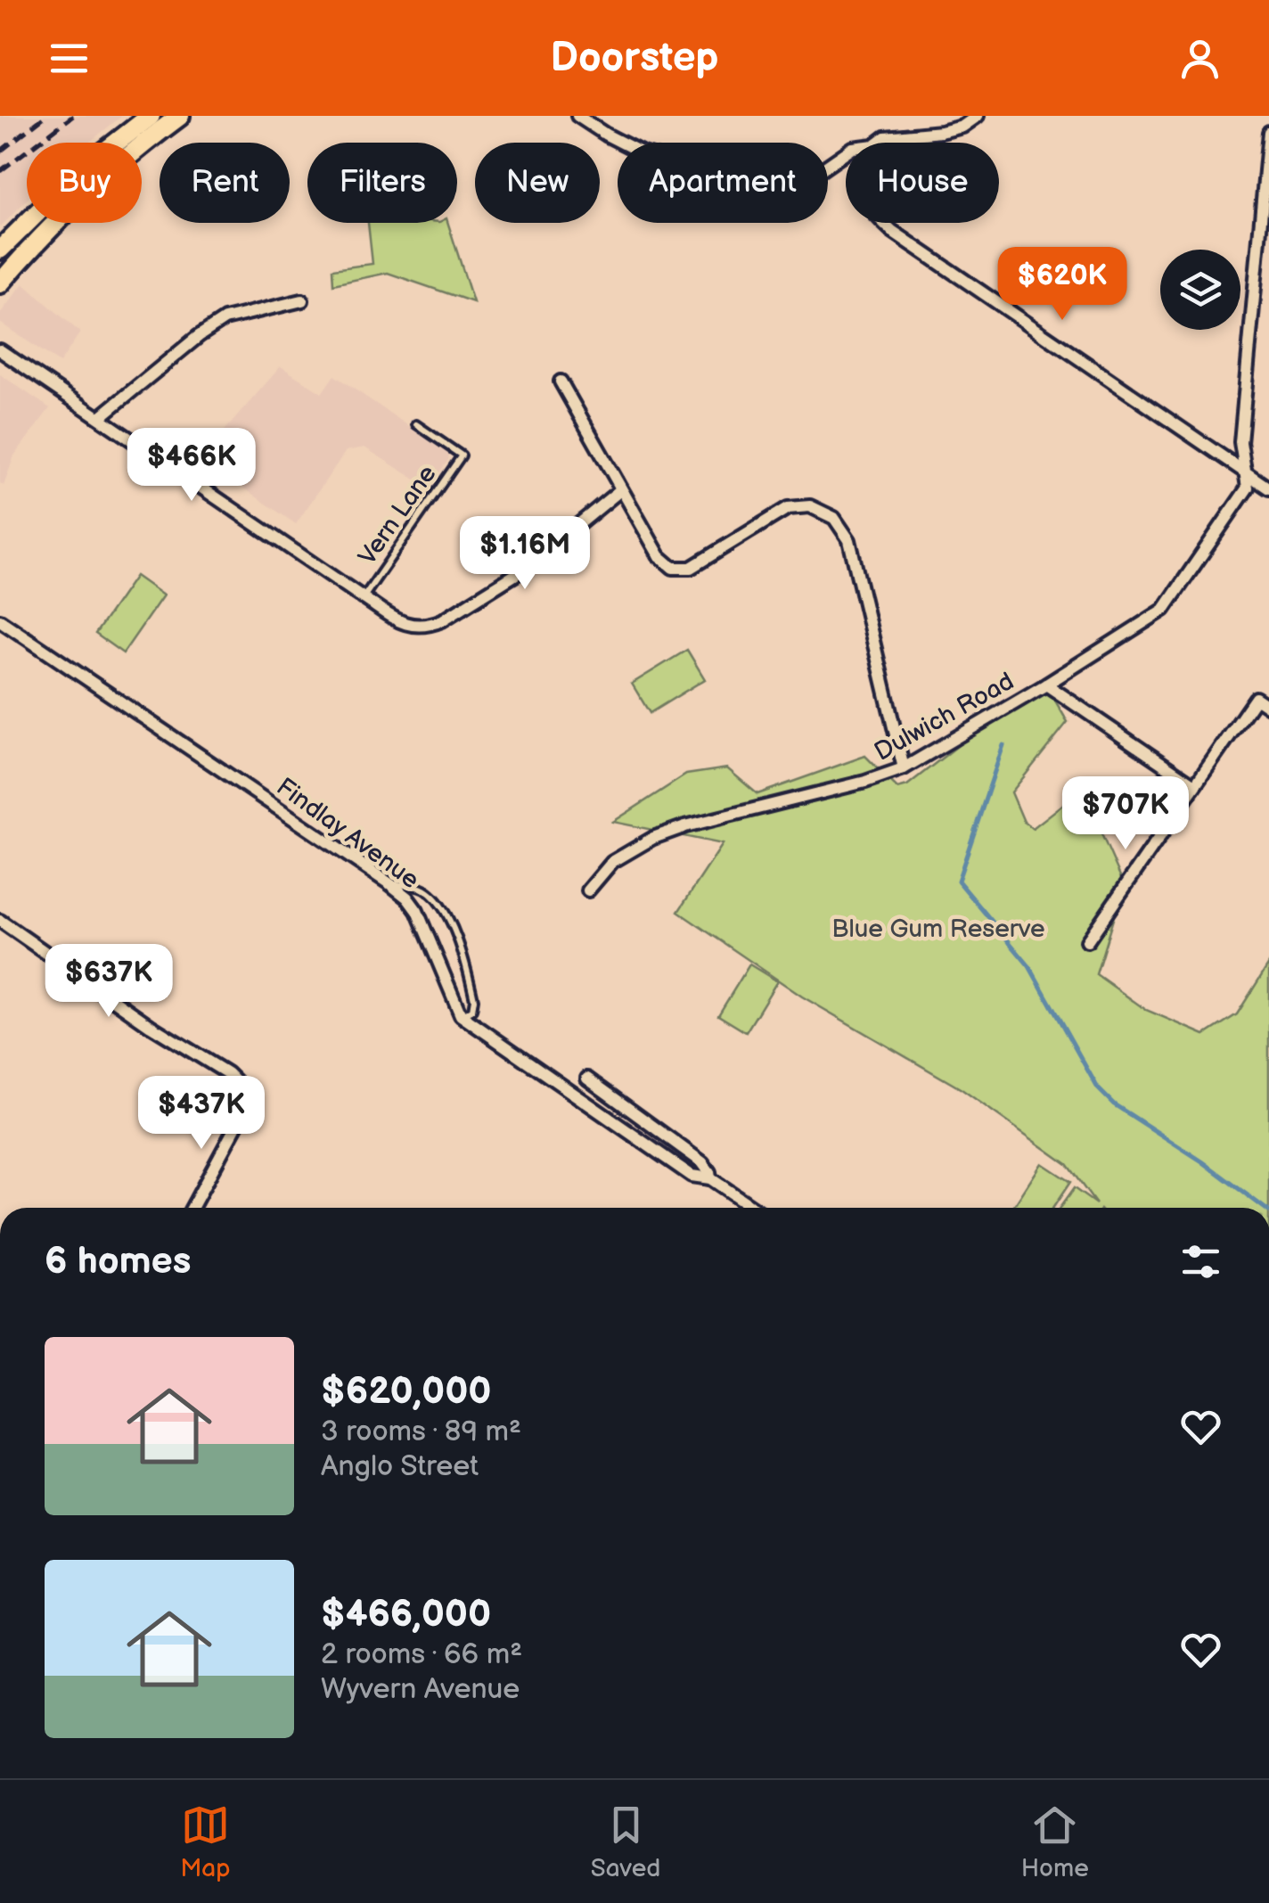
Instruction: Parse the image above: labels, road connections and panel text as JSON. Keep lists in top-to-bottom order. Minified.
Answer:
{"streets":{"street":["Dulwich Road","Findlay Avenue"],"lane":["Vern Lane"]},"parks":["Blue Gum Reserve"],"page":{"header":"Doorstep","chip":["Buy","Rent","Filters","New","Apartment","House"],"price":["$620K","$466K","$1.16M","$707K","$637K","$437K"],"heading":"6 homes","list":[{"name":"$620,000","note":"3 rooms · 89 m² · Anglo Street"},{"name":"$466,000","note":"2 rooms · 66 m² · Wyvern Avenue"}],"tabs":["Map","Saved","Home"]}}
